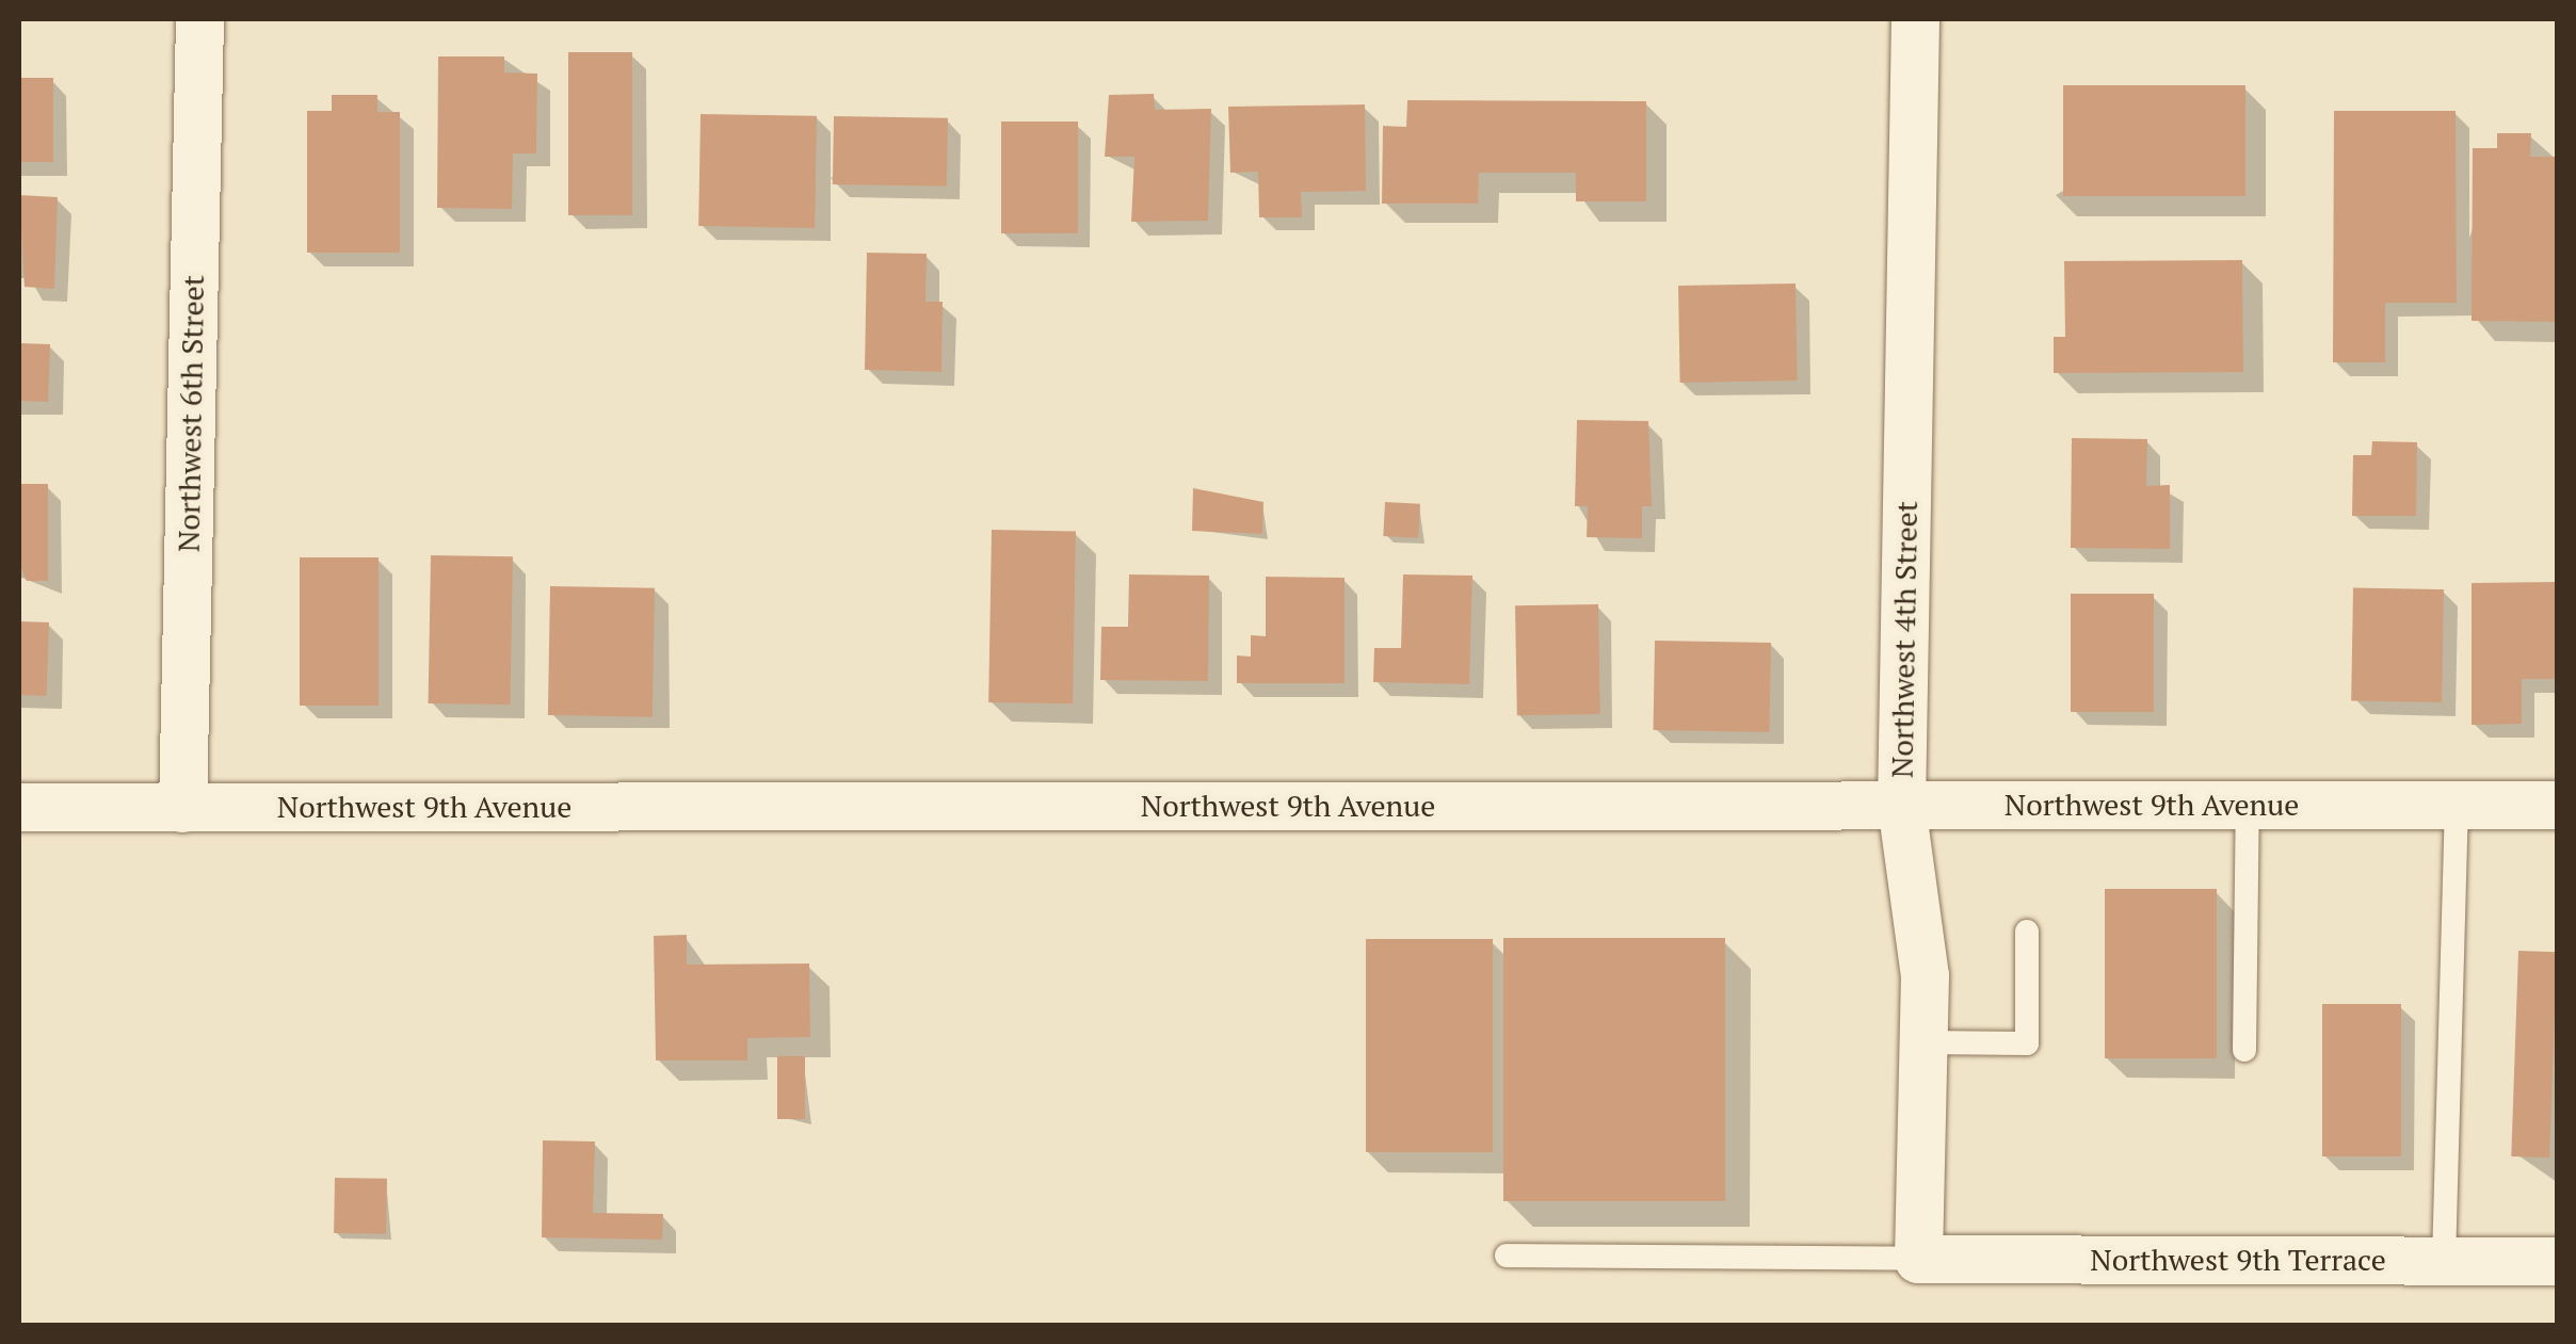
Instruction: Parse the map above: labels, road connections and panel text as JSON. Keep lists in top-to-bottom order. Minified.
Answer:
{"streets":{"street":["Northwest 6th Street","Northwest 4th Street","Northwest 9th Avenue","Northwest 9th Terrace"]},"crossings":[["Northwest 6th Street","Northwest 9th Avenue"],["Northwest 4th Street","Northwest 9th Avenue"],["Northwest 4th Street","Northwest 9th Terrace"]]}
